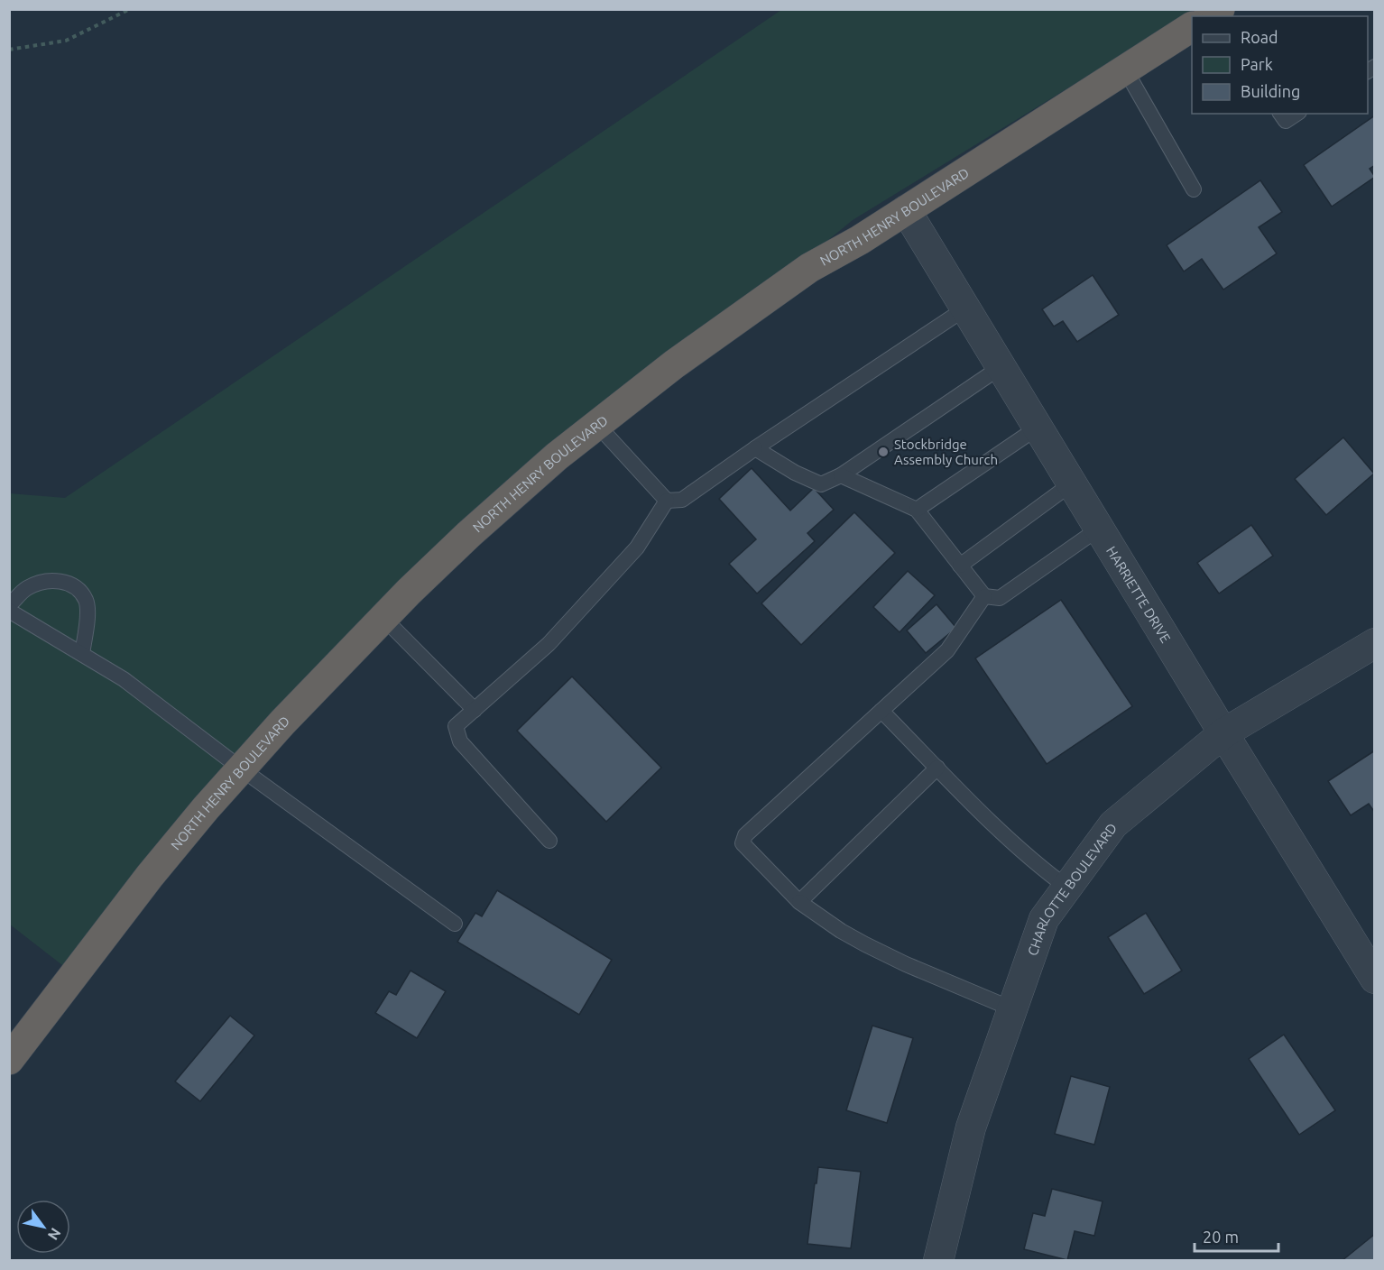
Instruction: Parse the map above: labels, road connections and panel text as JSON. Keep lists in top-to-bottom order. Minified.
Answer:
{"streets":{"highway":["NORTH HENRY BOULEVARD"],"street":["HARRIETTE DRIVE","CHARLOTTE BOULEVARD"]},"crossings":[["NORTH HENRY BOULEVARD","HARRIETTE DRIVE"],["HARRIETTE DRIVE","CHARLOTTE BOULEVARD"]],"places":["Stockbridge Assembly Church"],"legend":["Road","Park","Building"],"scale_bar":"20 m","north":"bottom right"}
